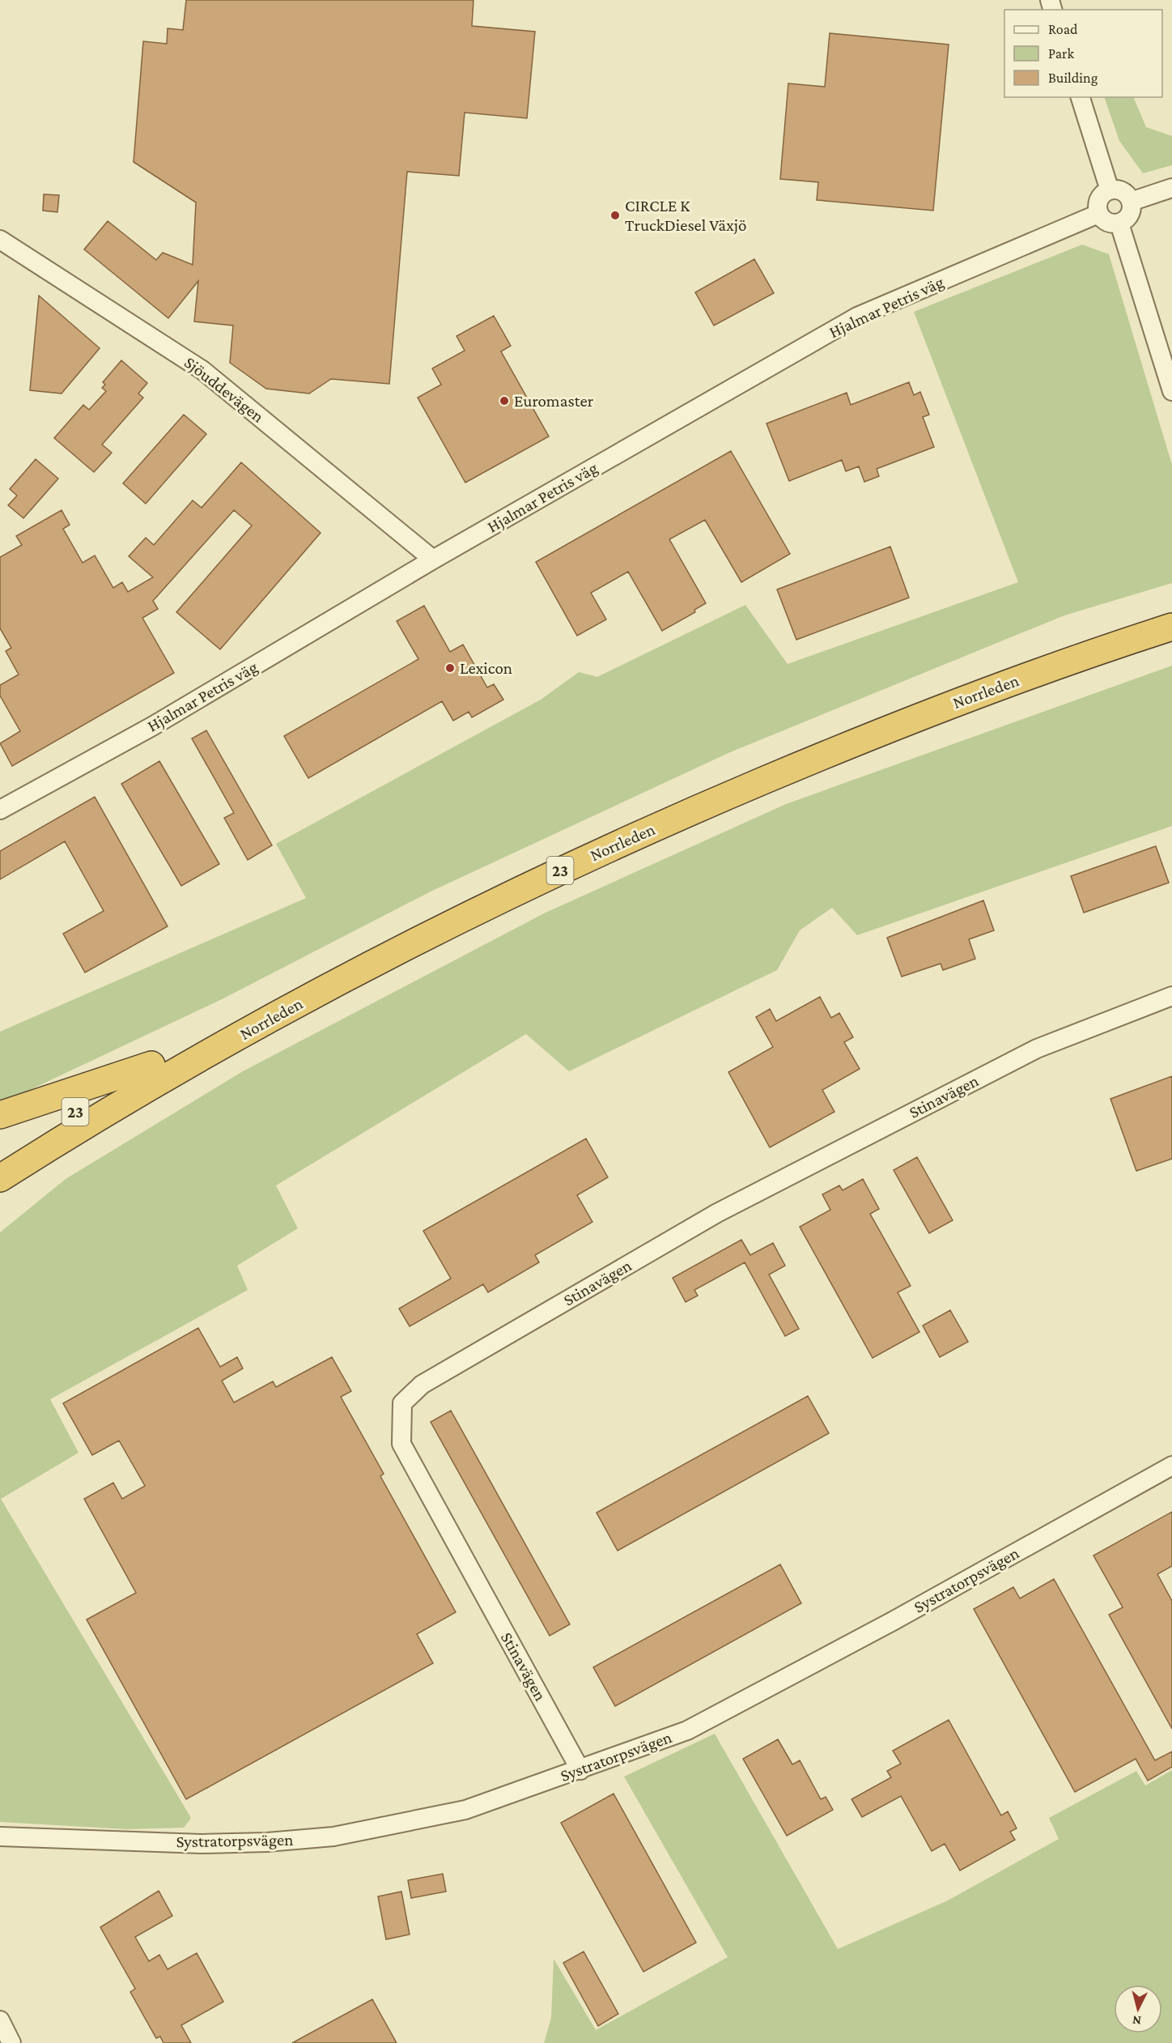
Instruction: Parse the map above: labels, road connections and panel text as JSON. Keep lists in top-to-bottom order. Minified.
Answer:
{"streets":{"highway":["Norrleden","23"],"street":["Hjalmar Petris väg","Sjöuddevägen","Stinavägen","Systratorpsvägen"]},"crossings":[["Hjalmar Petris väg","Sjöuddevägen"],["Stinavägen","Systratorpsvägen"]],"places":["CIRCLE K TruckDiesel Växjö","Euromaster","Lexicon"],"legend":["Road","Park","Building"],"north":"bottom"}
